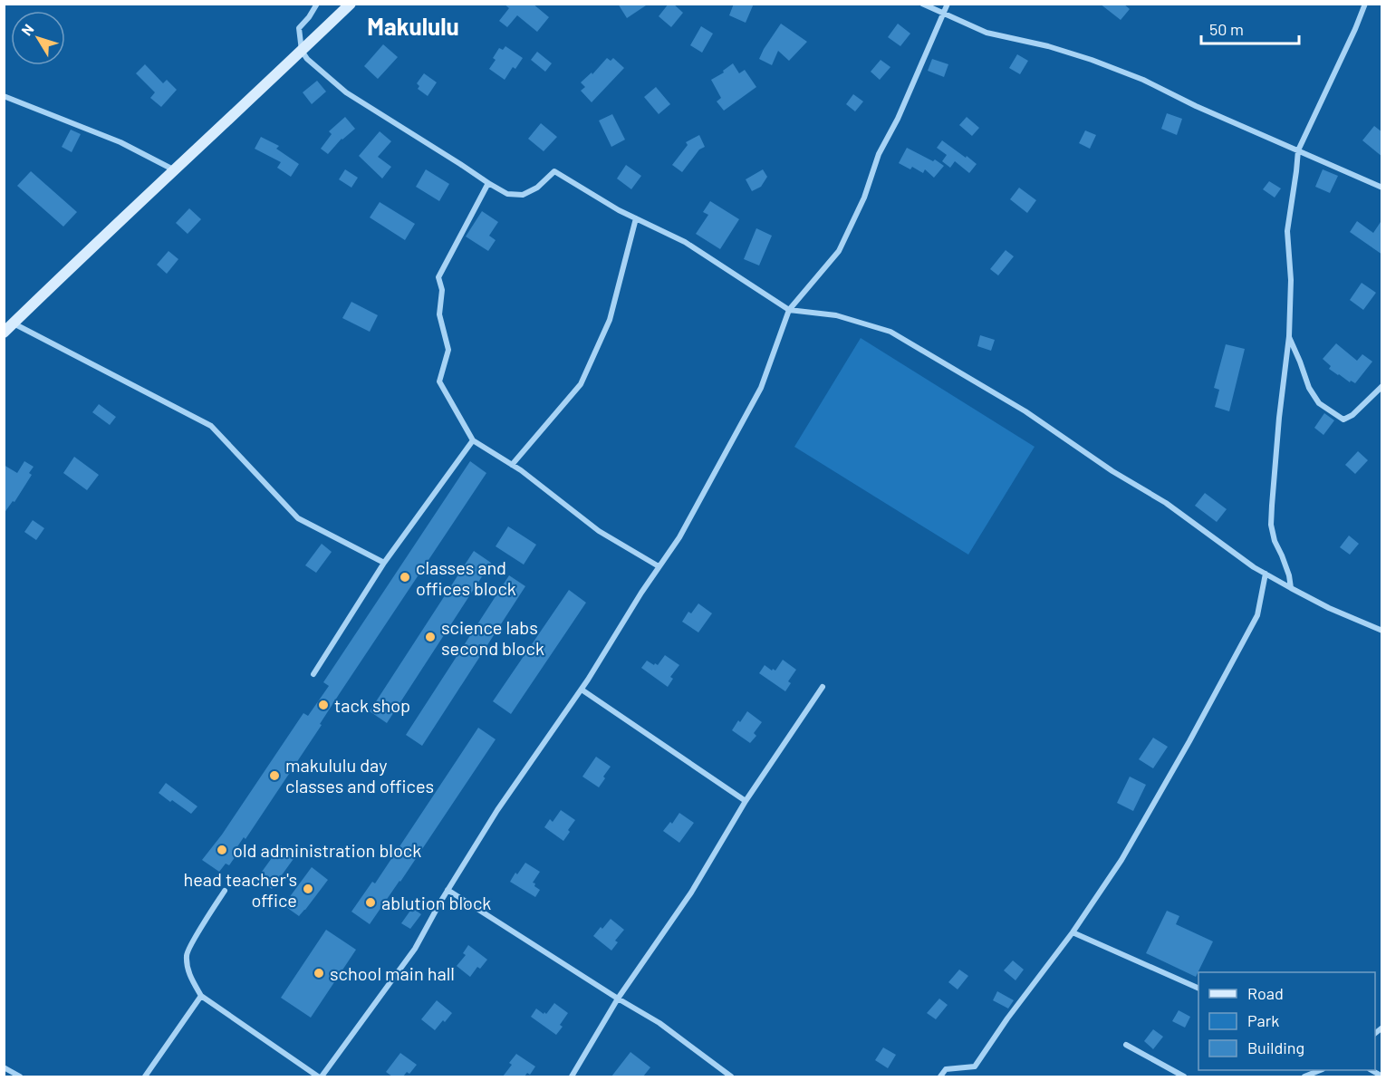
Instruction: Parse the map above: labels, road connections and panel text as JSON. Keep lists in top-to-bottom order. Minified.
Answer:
{"districts":["Makululu"],"places":["classes and offices block","science labs second block","tack shop","makululu day classes and offices","old administration block","head teacher's office","ablution block","school main hall"],"legend":["Road","Park","Building"],"scale_bar":"50 m","north":"top left"}
